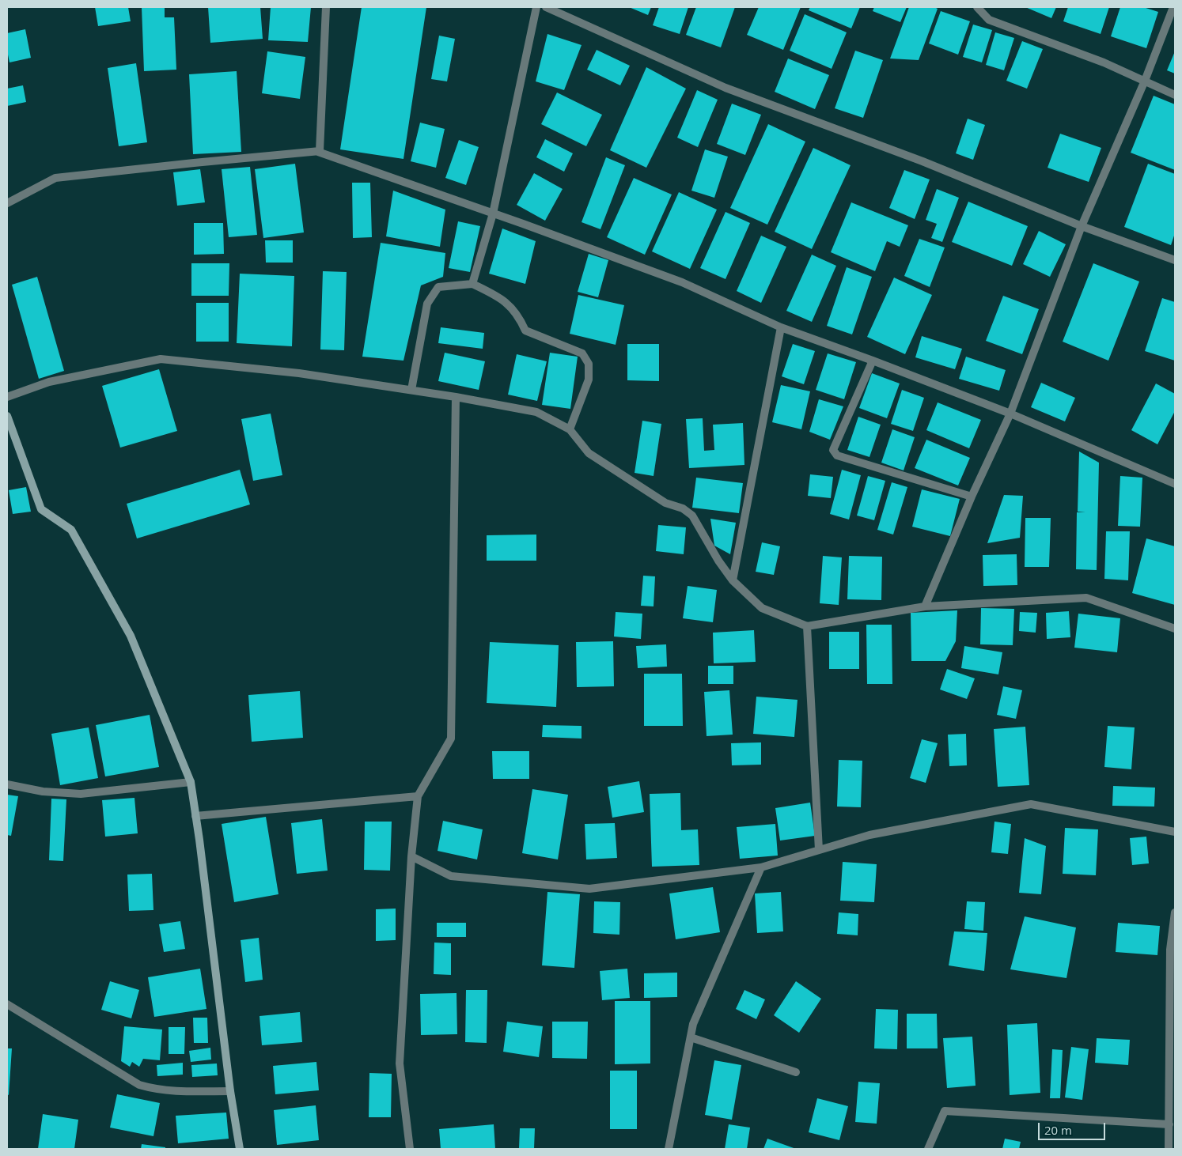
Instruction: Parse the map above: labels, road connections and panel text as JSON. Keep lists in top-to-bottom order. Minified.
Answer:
{"scale_bar":"20 m"}
